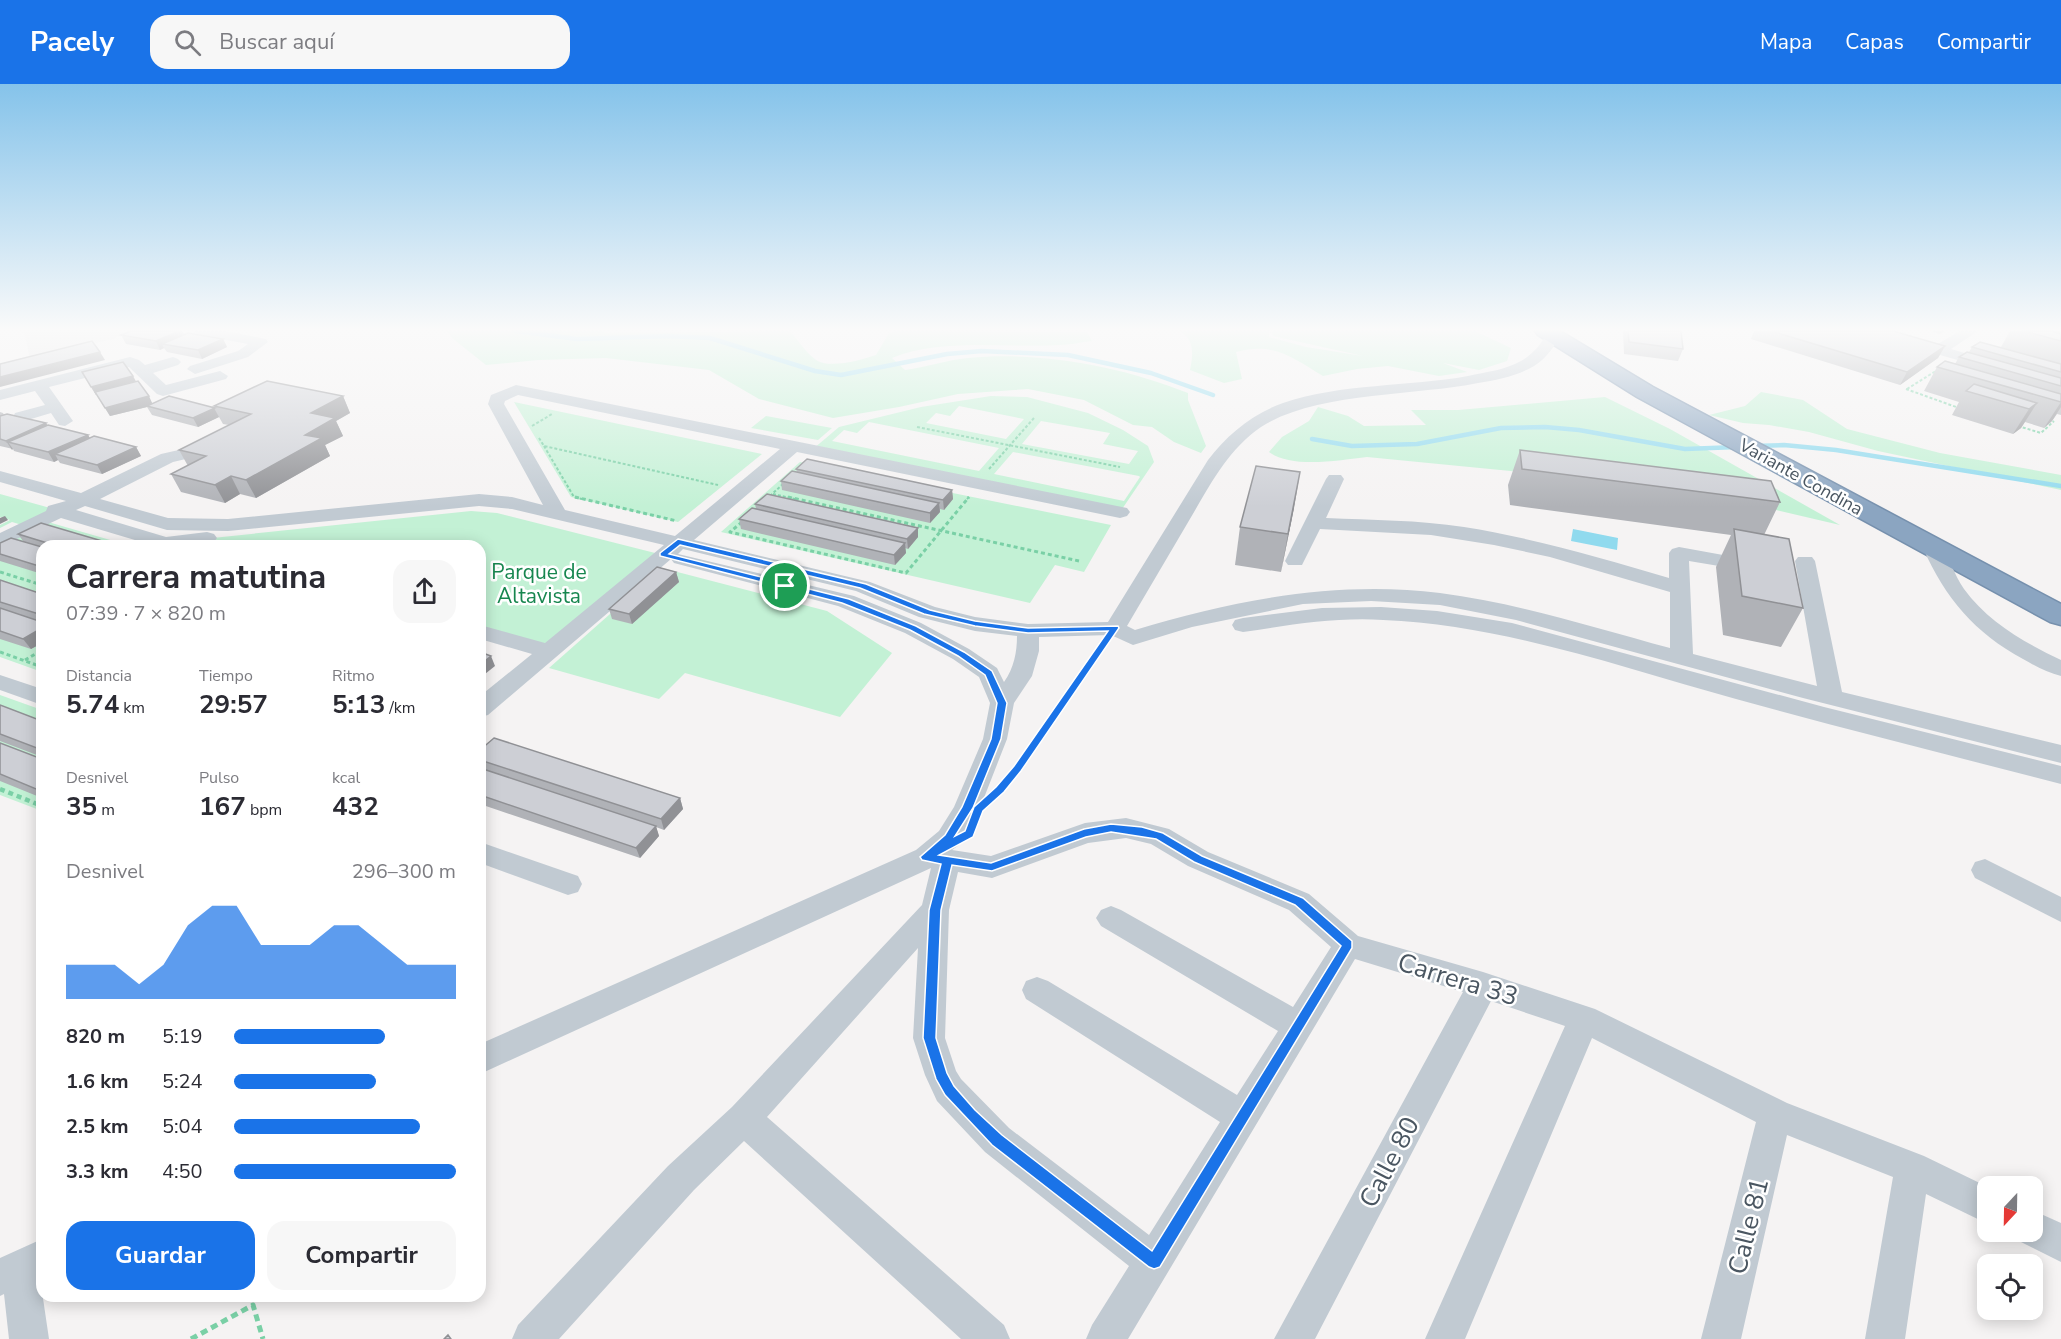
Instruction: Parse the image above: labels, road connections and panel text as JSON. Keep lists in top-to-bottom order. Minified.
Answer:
{"streets":{"highway":["Variante Condina"],"street":["Carrera 33","Calle 80","Calle 81"]},"crossings":[["Carrera 33","Calle 80"],["Carrera 33","Calle 81"]],"parks":["Parque de Altavista"],"north":"bottom","page":{"header":"Pacely","search":"Buscar aquí","nav":["Mapa","Capas","Compartir"],"heading":["Carrera matutina","07:39 · 7 × 820 m"],"stats":[["Distancia","5.74 km"],["Tiempo","29:57"],["Ritmo","5:13 /km"],["Desnivel","35 m"],["Pulso","167 bpm"],["kcal","432"]],"chart":["Desnivel","296–300 m"],"list":[{"name":"820 m","note":"5:19"},{"name":"1.6 km","note":"5:24"},{"name":"2.5 km","note":"5:04"},{"name":"3.3 km","note":"4:50"}],"buttons":["Guardar","Compartir"]}}
